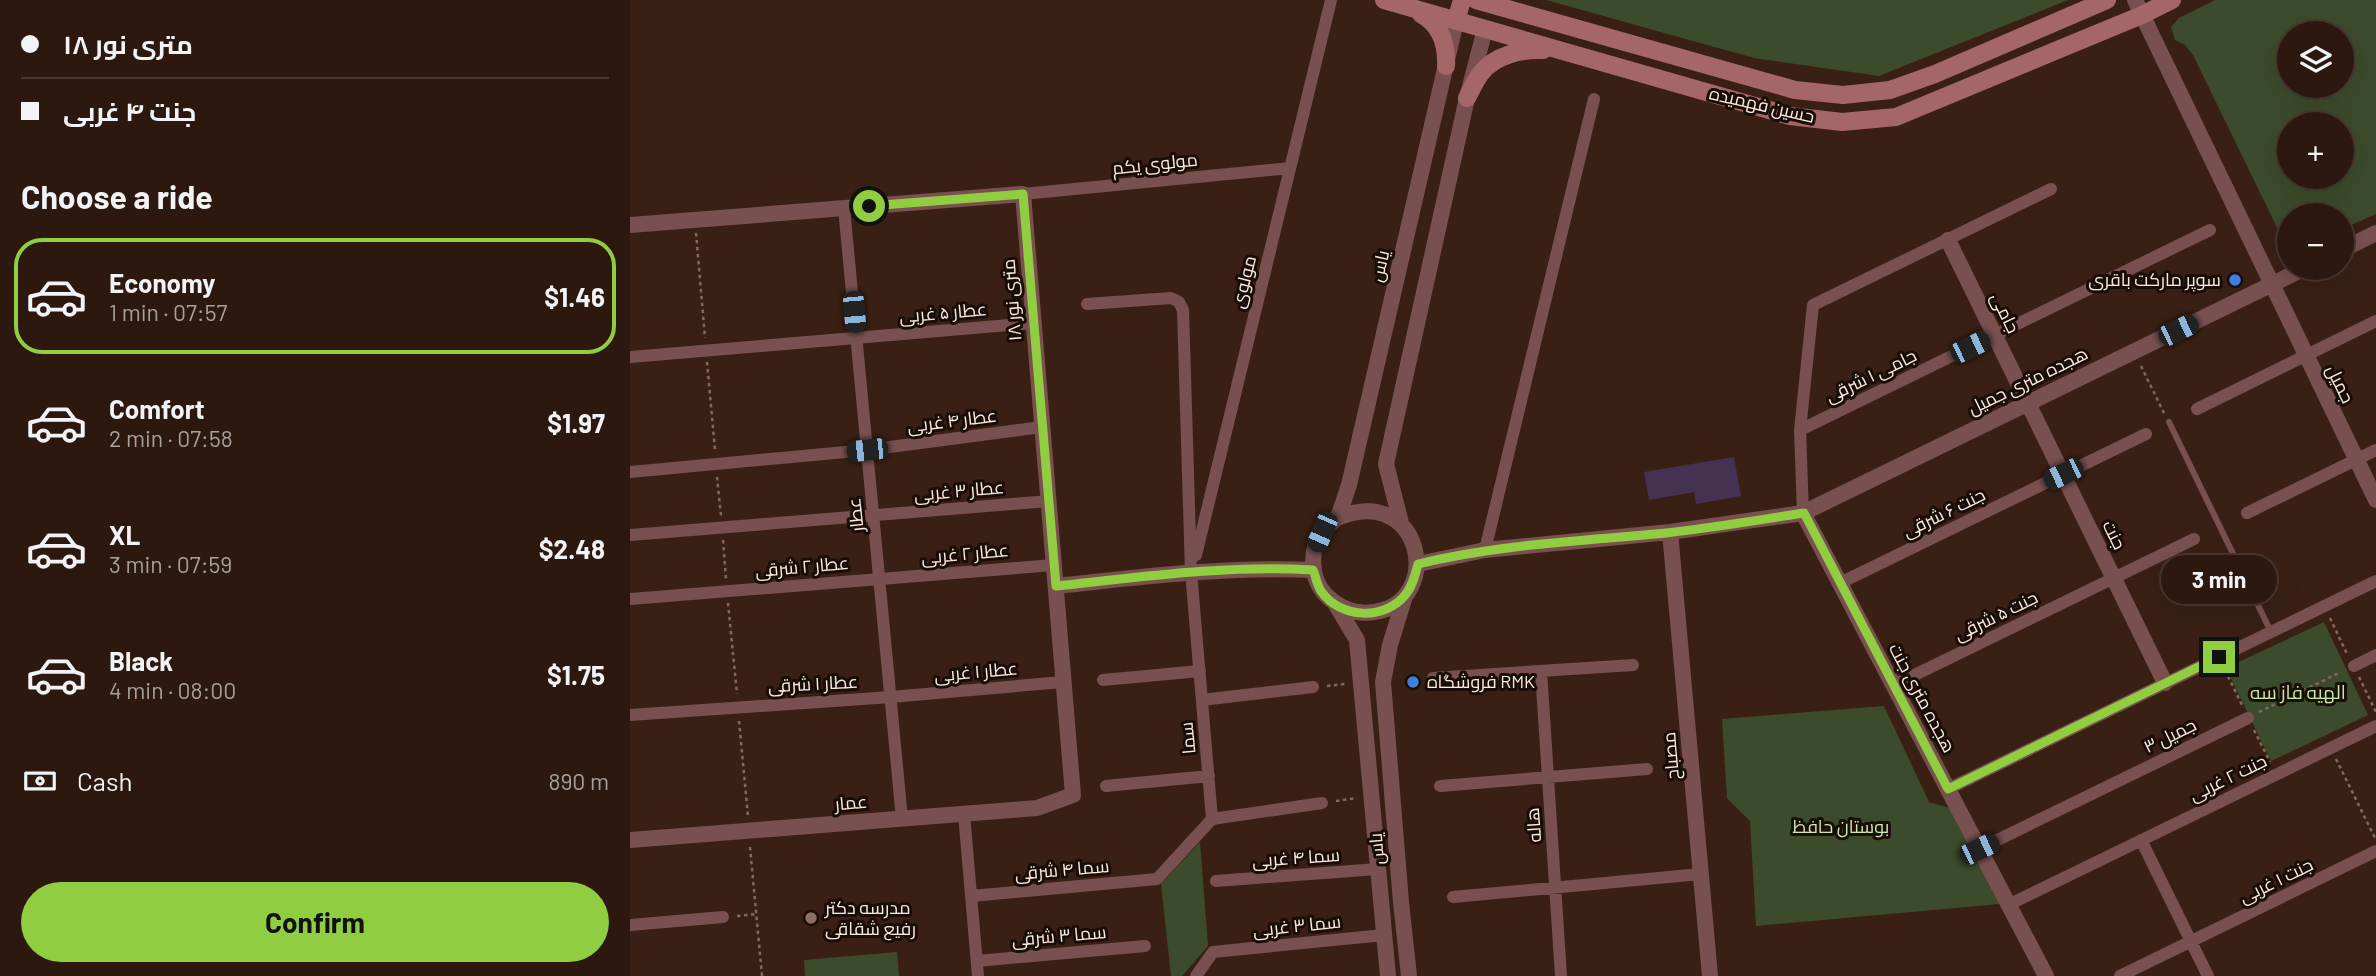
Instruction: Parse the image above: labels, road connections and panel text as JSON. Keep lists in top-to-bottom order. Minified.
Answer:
{"streets":{"main road":["حسین فهمیده"],"street":["مولوی یکم","یاس","مولوی","۱۸ متری نور","عطار ۵ غربی","جامی","جامی ۱ شرقی","هجده متری جمیل","جمیل","عطار ۴ غربی","عطار ۳ غربی","جنت ۶ شرقی","عطار","جنت","عطار ۲ غربی","عطار ۲ شرقی","جنت ۵ شرقی","عطار ۱ غربی","عطار ۱ شرقی","هجده متری جنت","جمیل ۳","سما","مصباح","جنت ۲ غربی","عمار","هاله","سما ۴ غربی","سما ۴ شرقی","جنت ۱ غربی","سما ۳ غربی","سما ۳ شرقی"]},"crossings":[["حسین فهمیده","یاس"],["مولوی یکم","مولوی"],["مولوی یکم","۱۸ متری نور"],["یاس","سما ۴ غربی"],["یاس","سما ۳ غربی"],["مولوی","سما"],["۱۸ متری نور","عطار ۵ غربی"],["۱۸ متری نور","عطار ۴ غربی"],["۱۸ متری نور","عطار ۳ غربی"],["۱۸ متری نور","عطار ۲ غربی"],["۱۸ متری نور","عطار ۱ غربی"],["۱۸ متری نور","عمار"],["عطار ۵ غربی","عطار"],["جامی","جامی ۱ شرقی"],["جامی","هجده متری جمیل"],["جامی","جنت"],["هجده متری جمیل","جمیل"],["هجده متری جمیل","جنت"],["هجده متری جمیل","هجده متری جنت"],["عطار ۴ غربی","عطار"],["عطار ۳ غربی","عطار"],["جنت ۶ شرقی","جنت"],["جنت ۶ شرقی","هجده متری جنت"],["عطار","عطار ۲ غربی"],["عطار","عطار ۲ شرقی"],["عطار","عطار ۱ غربی"],["عطار","عطار ۱ شرقی"],["عطار","عمار"],["جنت","جنت ۵ شرقی"],["عطار ۲ غربی","عطار ۲ شرقی"],["جنت ۵ شرقی","هجده متری جنت"],["عطار ۱ غربی","عطار ۱ شرقی"],["هجده متری جنت","جمیل ۳"],["هجده متری جنت","جنت ۲ غربی"],["سما","سما ۴ شرقی"]],"districts":["الهیه فاز سه"],"parks":["بوستان حافظ"],"places":["سوپر مارکت باقری","فروشگاه RMK","مدرسه دکتر رفیع شقاقی"],"page":{"banner":["۱۸ متری نور","جنت ۴ غربی"],"map_buttons":["+","−"],"heading":"Choose a ride","list":[{"name":"Economy","note":"1 min · 07:57","value":"$1.46"},{"name":"Comfort","note":"2 min · 07:58","value":"$1.97"},{"name":"XL","note":"3 min · 07:59","value":"$2.48"},{"name":"Black","note":"4 min · 08:00","value":"$1.75"}],"bubble":"3 min","pay":["Cash","890 m"],"buttons":"Confirm"}}
